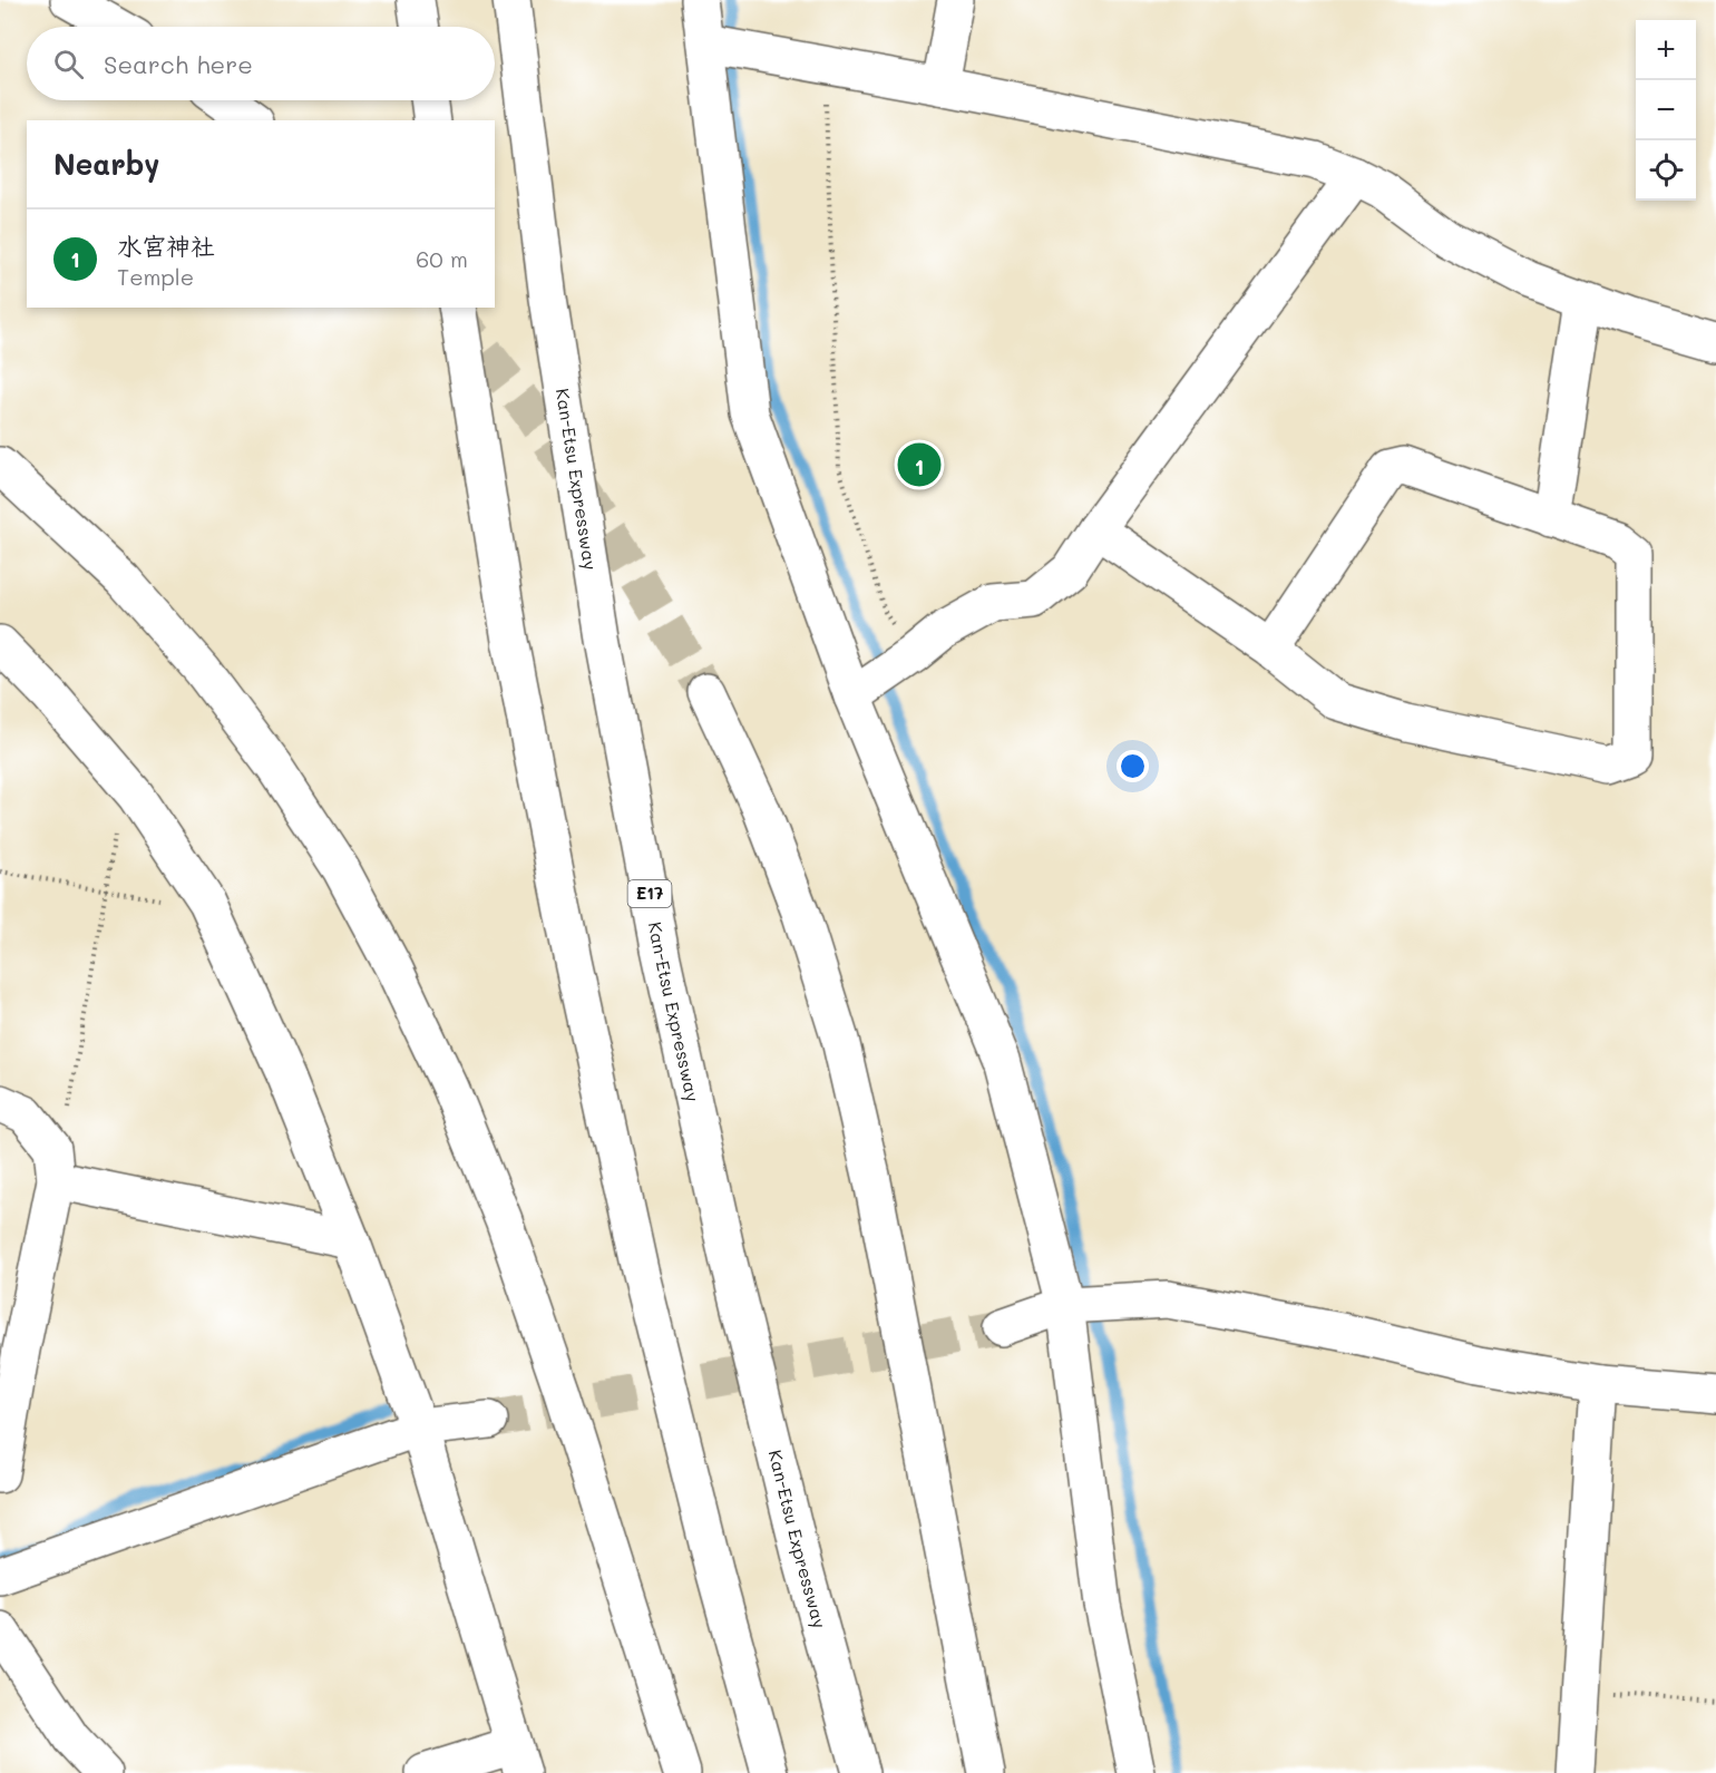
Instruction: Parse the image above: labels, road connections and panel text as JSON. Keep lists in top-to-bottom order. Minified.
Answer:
{"streets":{"main road":["Kan-Etsu Expressway","E17"]},"page":{"map_buttons":["+","−"],"search":"Search here","heading":"Nearby","list":[{"mark":"1","name":"水宮神社","note":"Temple","value":"60 m"}],"pins":"1"}}
